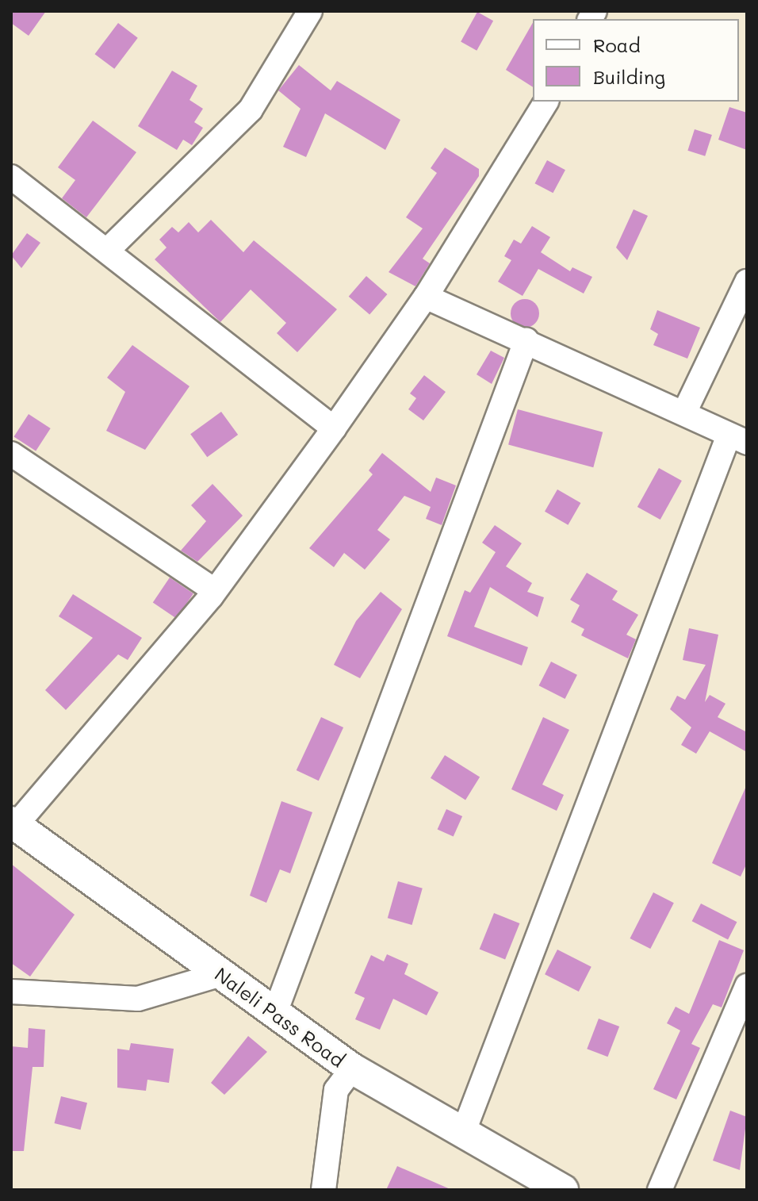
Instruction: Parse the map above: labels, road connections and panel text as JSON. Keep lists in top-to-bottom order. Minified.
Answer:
{"streets":{"main road":["Naleli Pass Road"]},"legend":["Road","Building"]}
